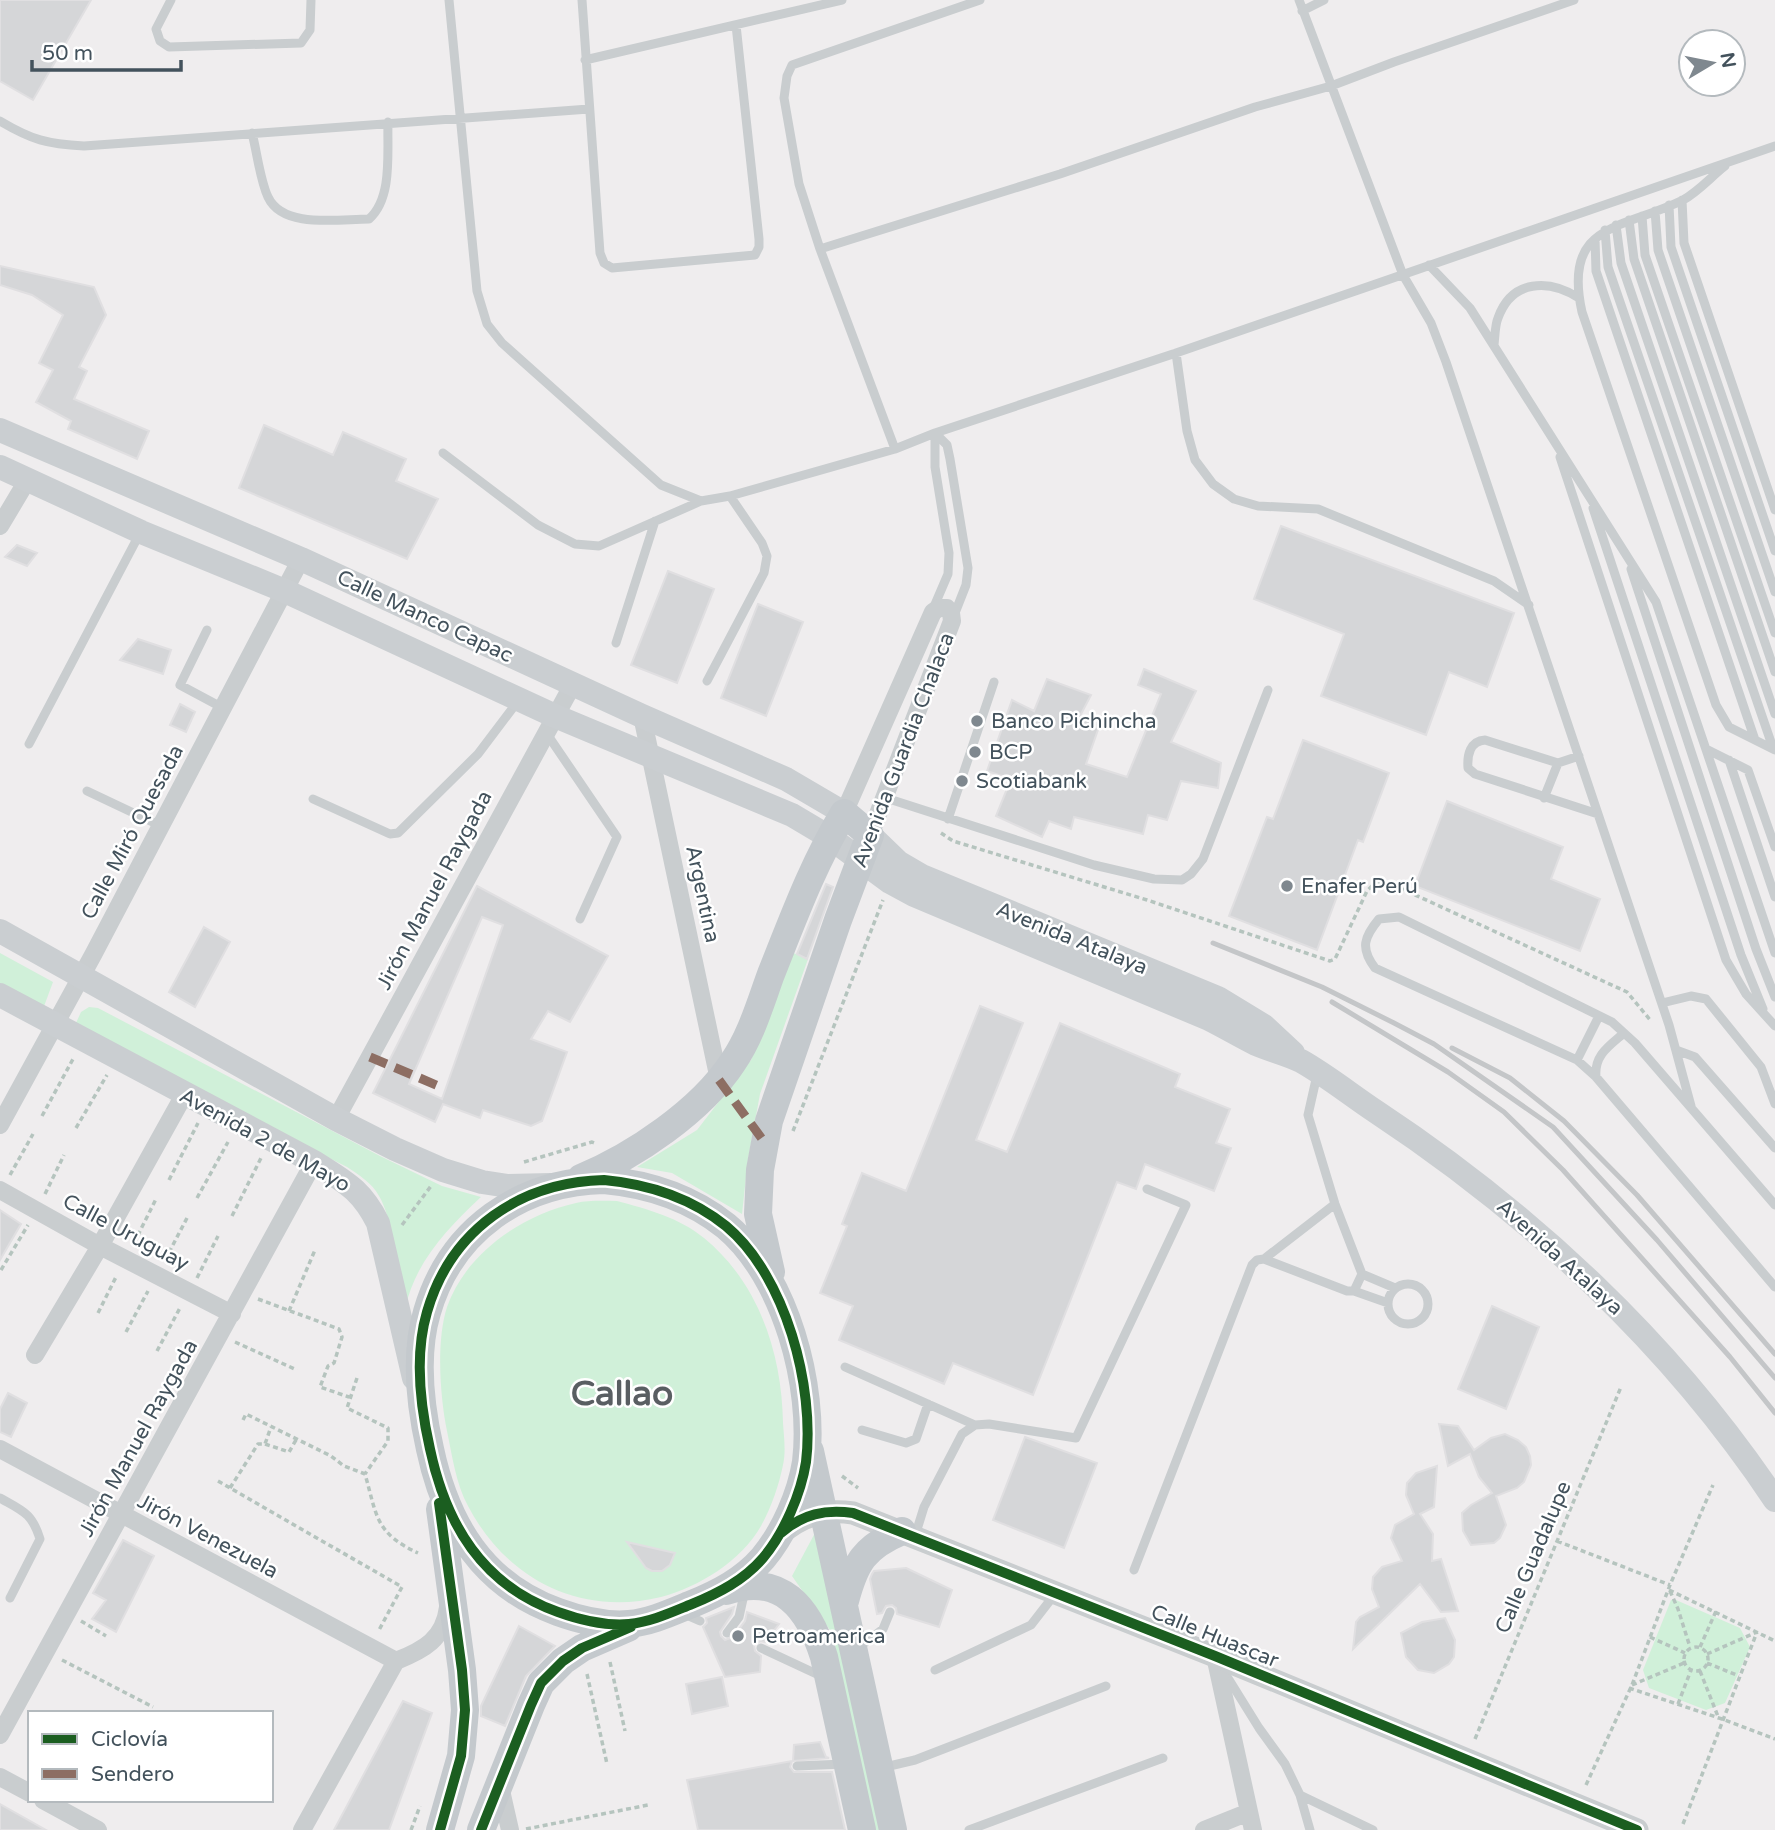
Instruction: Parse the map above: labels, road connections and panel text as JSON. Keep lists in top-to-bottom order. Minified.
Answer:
{"streets":{"main road":["Calle Manco Capac","Avenida Guardia Chalaca","Avenida Atalaya","Avenida 2 de Mayo"],"street":["Calle Miró Quesada","Jirón Manuel Raygada","Argentina","Calle Uruguay","Jirón Venezuela","Calle Huascar"],"path":["Calle Guadalupe"]},"crossings":[["Calle Manco Capac","Avenida Guardia Chalaca"],["Calle Manco Capac","Calle Miró Quesada"],["Calle Manco Capac","Jirón Manuel Raygada"],["Calle Manco Capac","Argentina"],["Calle Manco Capac","Avenida Atalaya"],["Avenida Guardia Chalaca","Argentina"],["Avenida Guardia Chalaca","Avenida Atalaya"],["Calle Miró Quesada","Avenida 2 de Mayo"],["Jirón Manuel Raygada","Avenida 2 de Mayo"],["Jirón Manuel Raygada","Calle Uruguay"],["Jirón Manuel Raygada","Jirón Venezuela"]],"districts":["Callao"],"places":["Banco Pichincha","BCP","Scotiabank","Enafer Perú","Petroamerica"],"legend":["Ciclovía","Sendero"],"scale_bar":"50 m","north":"right"}
